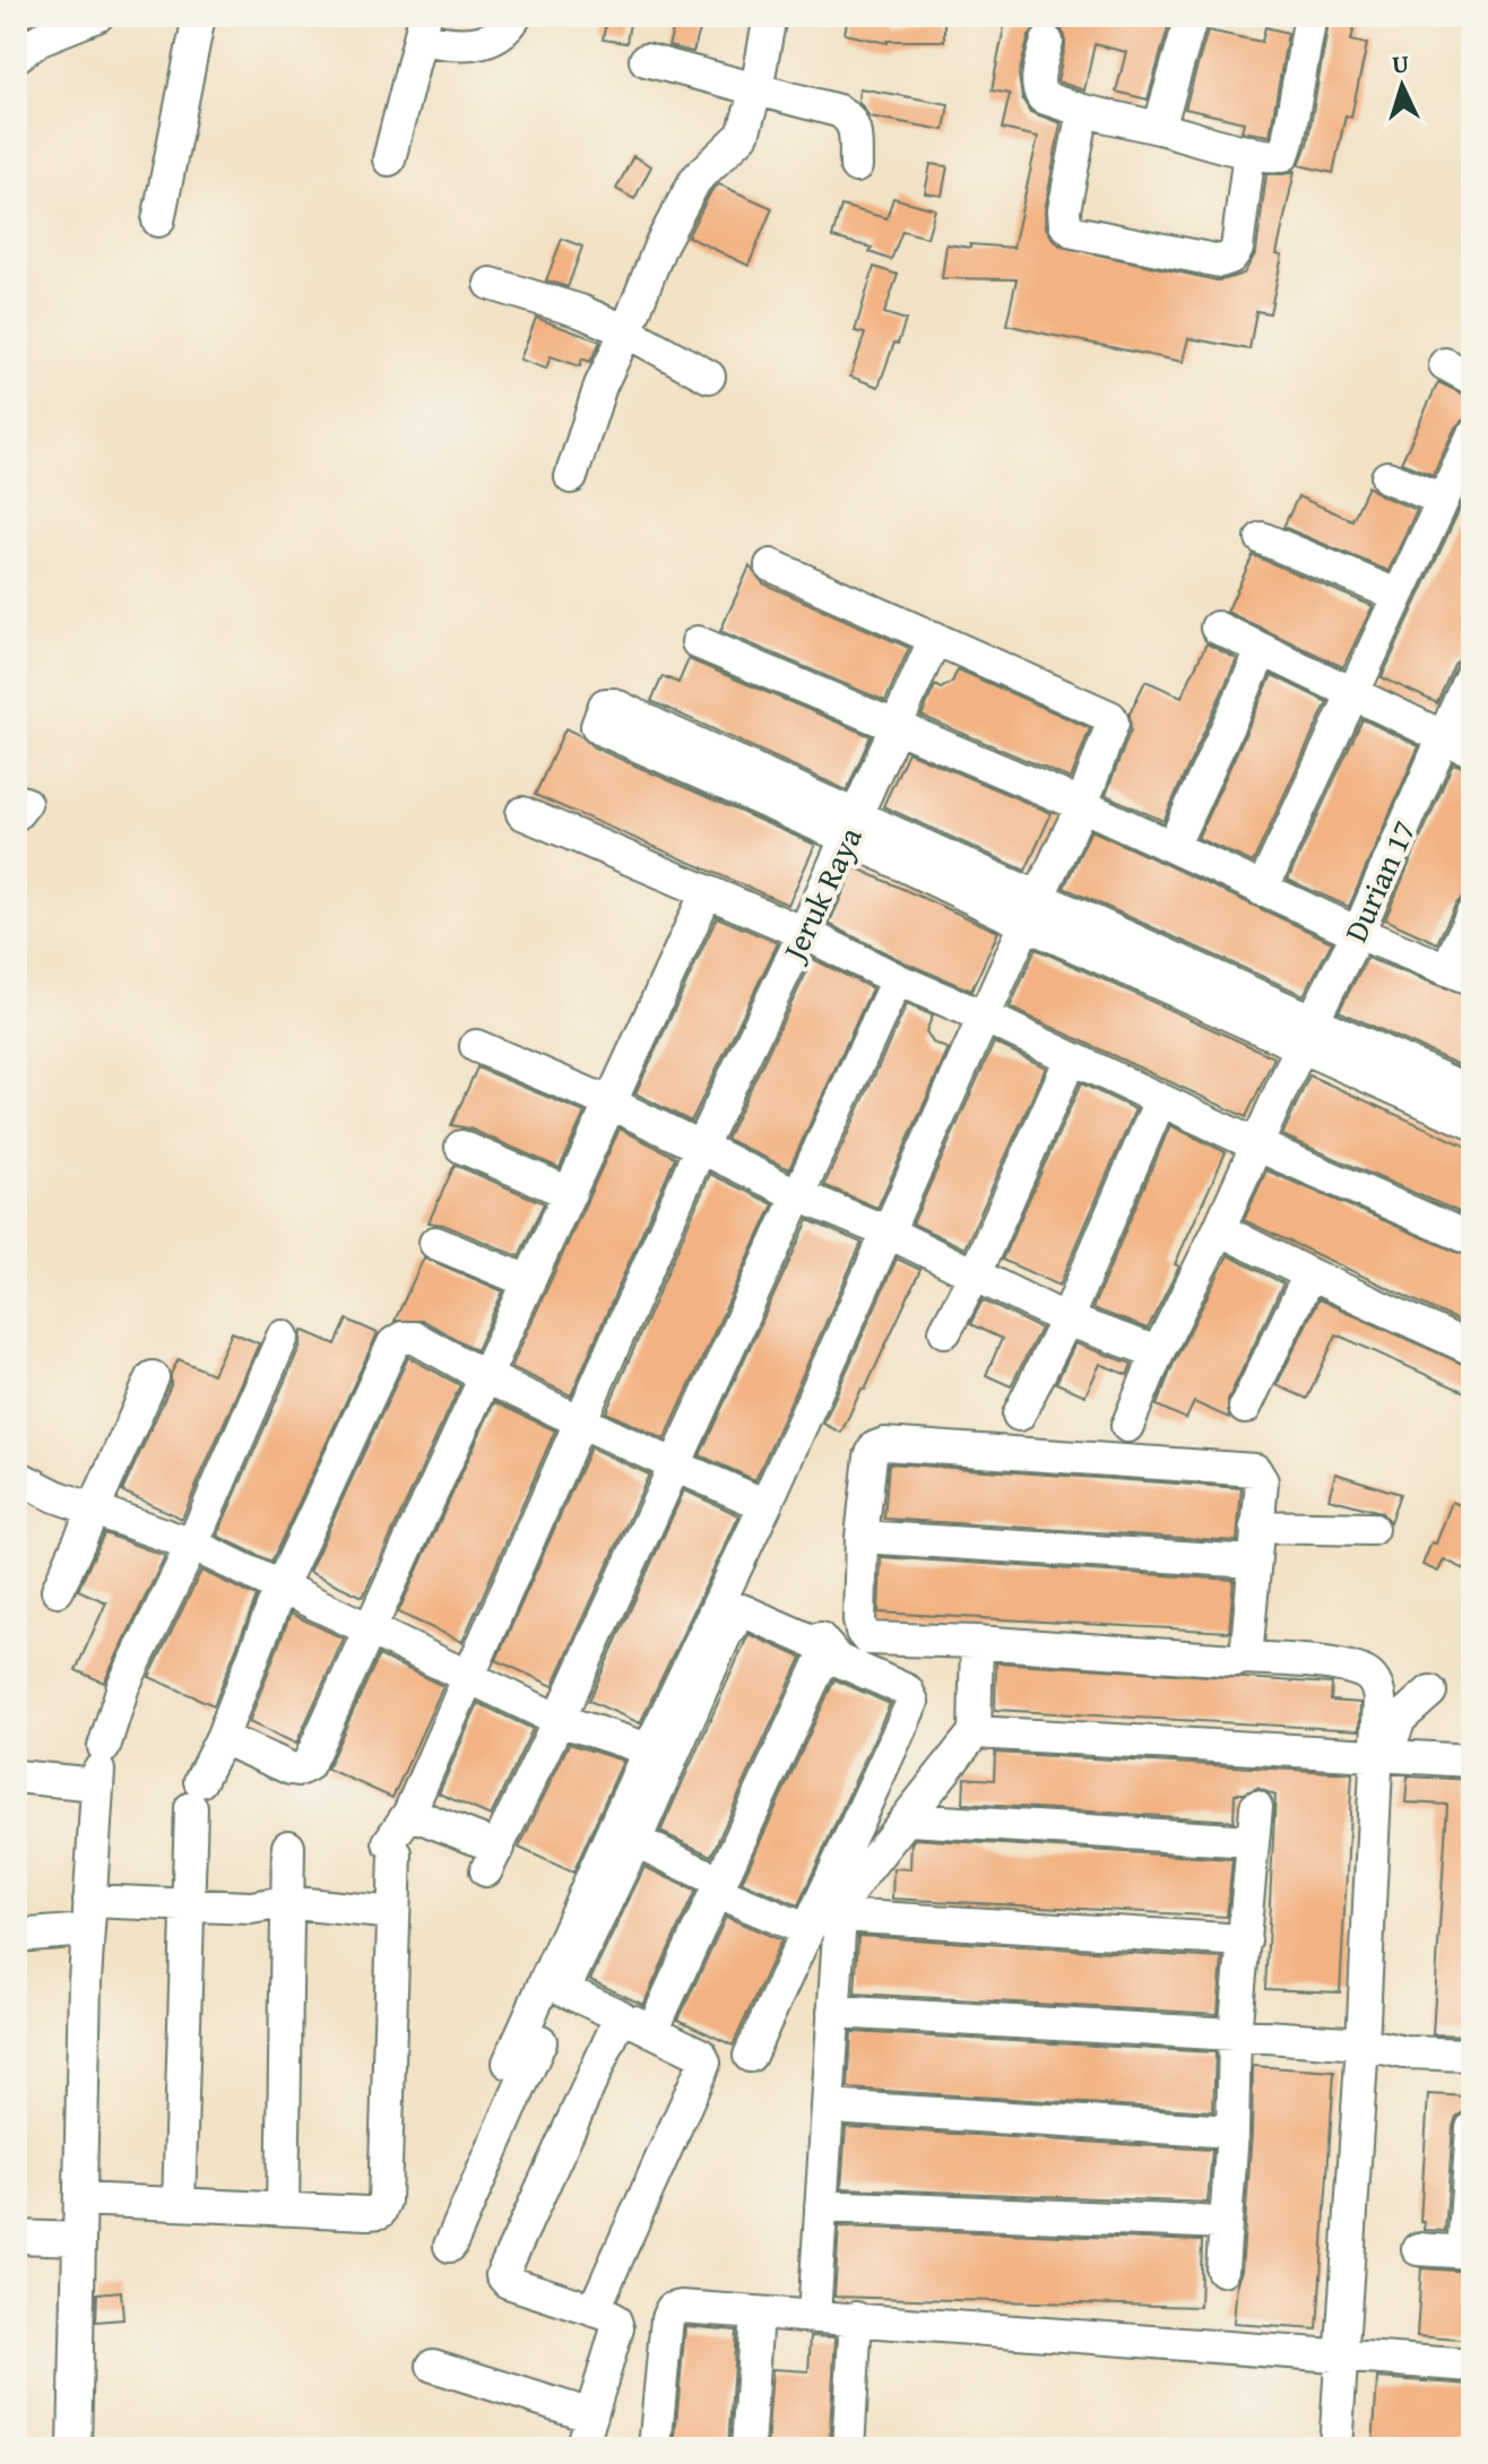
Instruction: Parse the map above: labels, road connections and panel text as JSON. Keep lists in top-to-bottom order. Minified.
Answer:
{"streets":{"street":["Durian 17","Jeruk Raya"]},"north":"top"}
